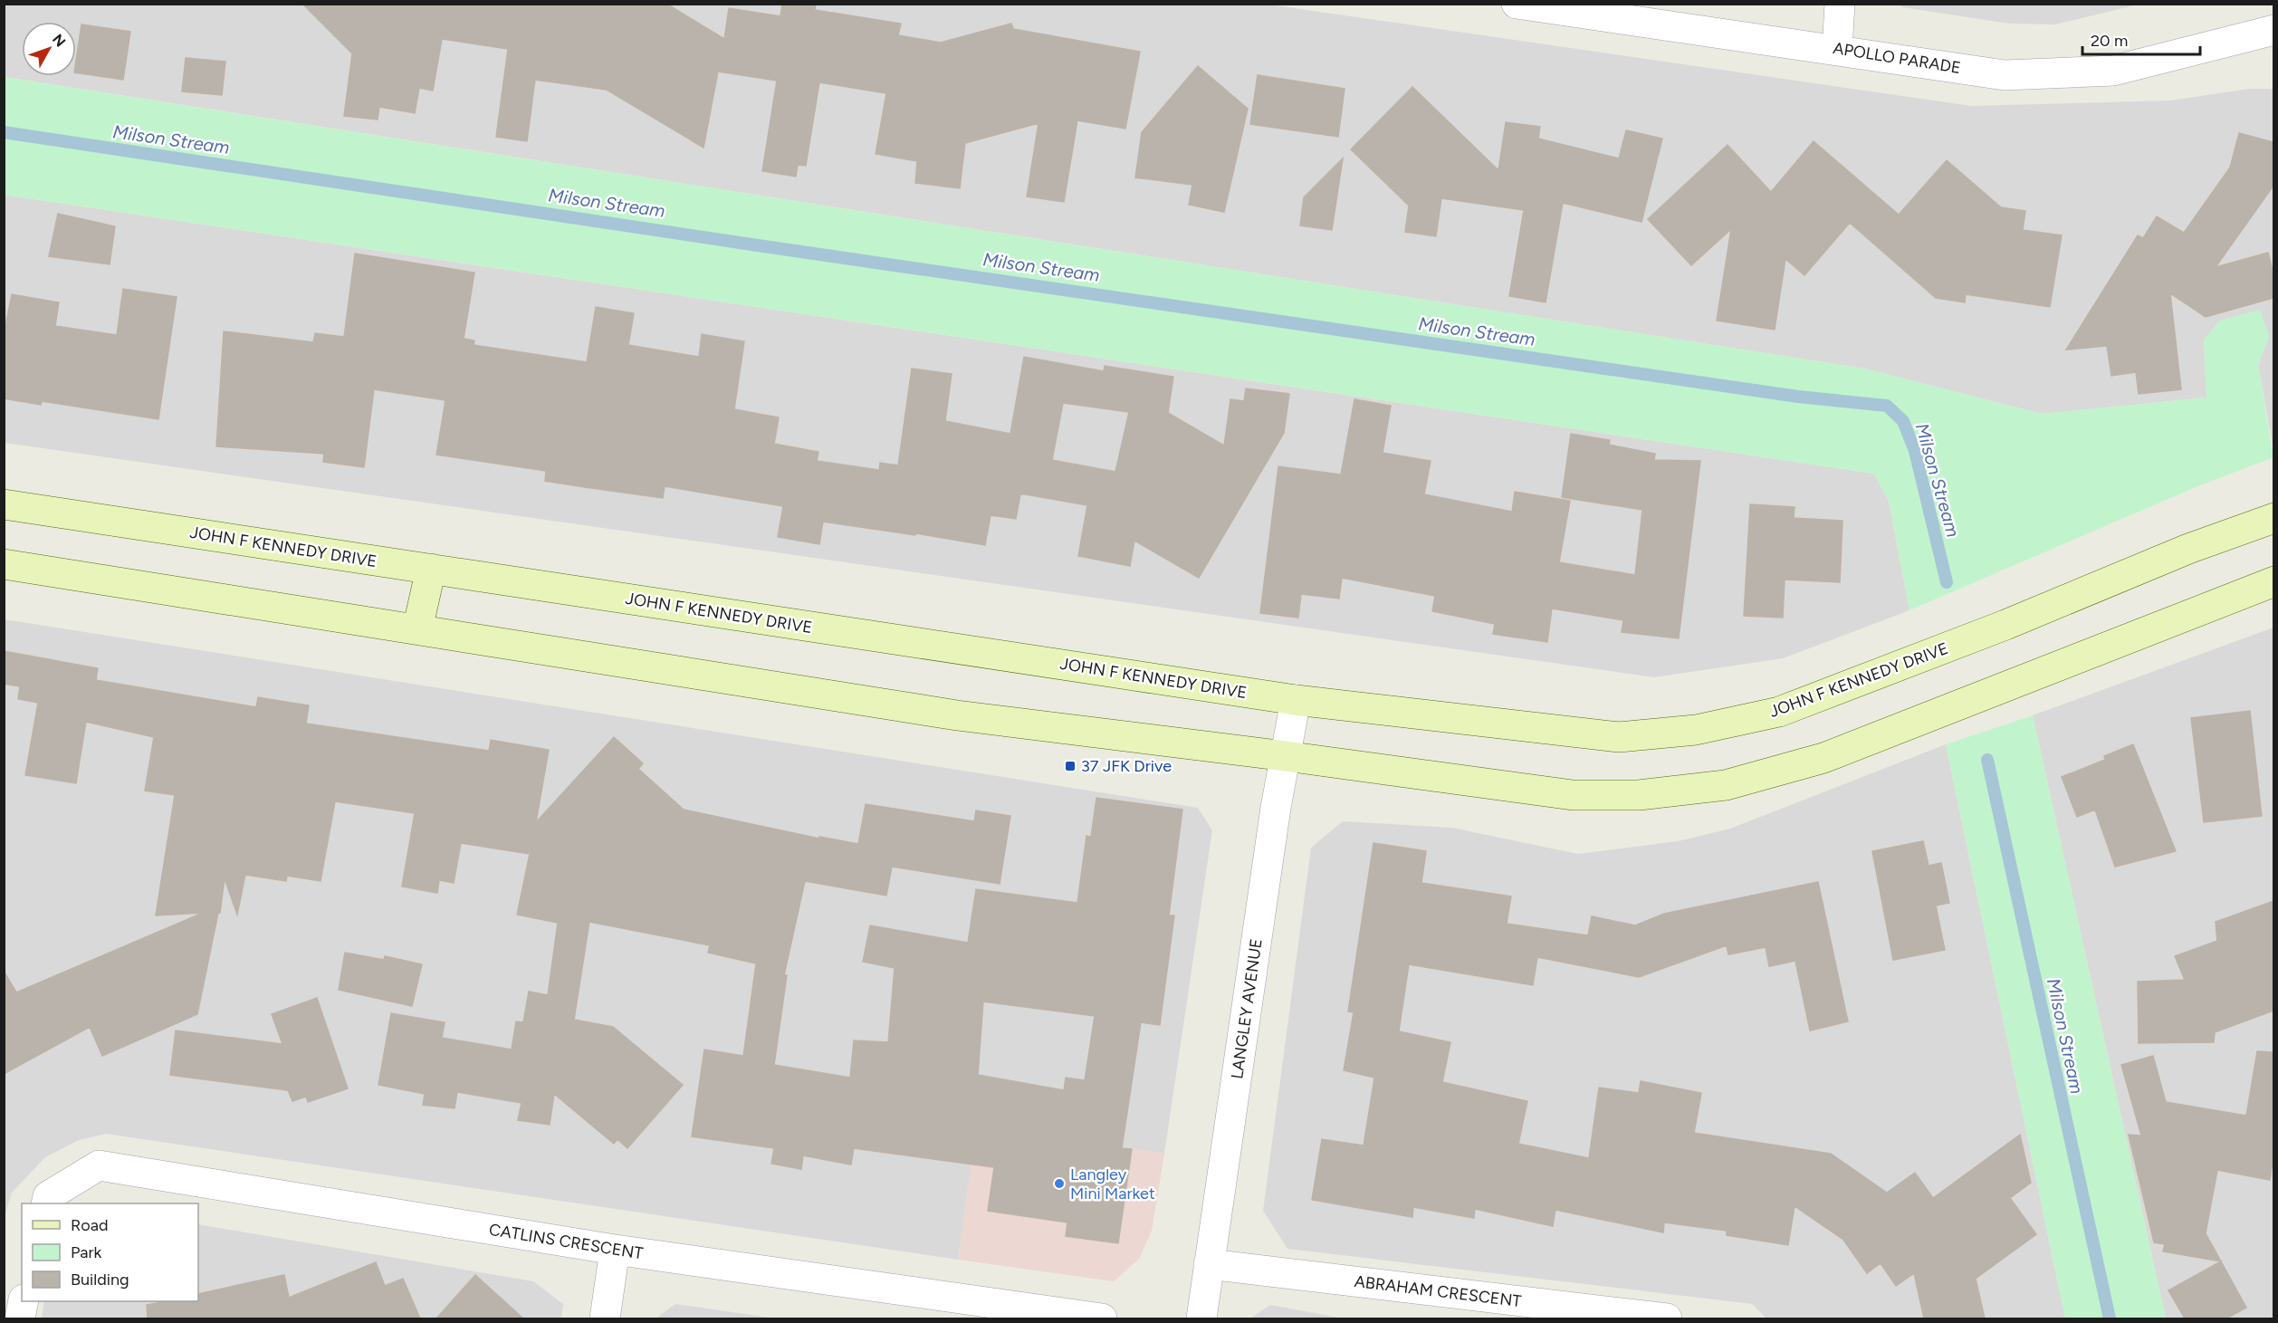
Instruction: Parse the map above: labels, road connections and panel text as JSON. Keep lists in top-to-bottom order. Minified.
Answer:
{"streets":{"main road":["JOHN F KENNEDY DRIVE"],"street":["APOLLO PARADE","LANGLEY AVENUE","CATLINS CRESCENT","ABRAHAM CRESCENT"]},"crossings":[["JOHN F KENNEDY DRIVE","LANGLEY AVENUE"],["LANGLEY AVENUE","ABRAHAM CRESCENT"]],"water":["Milson Stream"],"places":{"transit":["37 JFK Drive"],"other":["Langley Mini Market"]},"legend":["Road","Park","Building"],"scale_bar":"20 m","north":"top right"}
